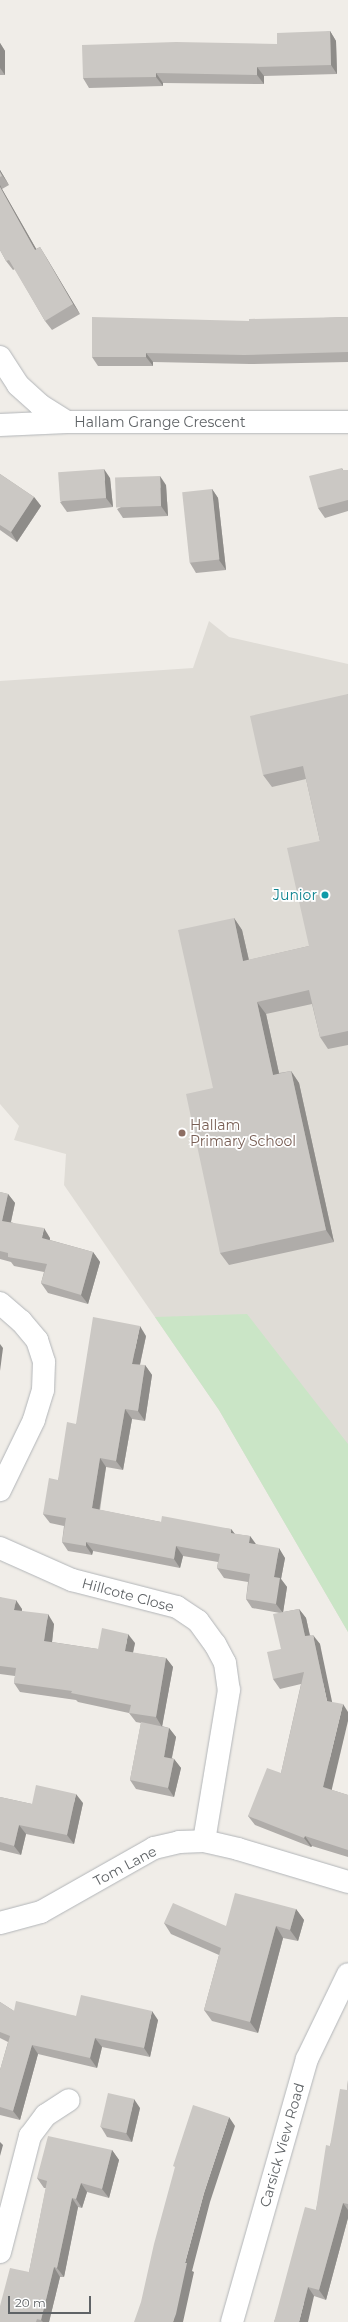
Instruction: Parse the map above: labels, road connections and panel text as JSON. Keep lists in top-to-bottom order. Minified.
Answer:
{"streets":{"street":["Hallam Grange Crescent","Hillcote Close","Tom Lane","Carsick View Road"]},"crossings":[["Hillcote Close","Tom Lane"]],"places":["Junior","Hallam Primary School"],"scale_bar":"20 m"}
